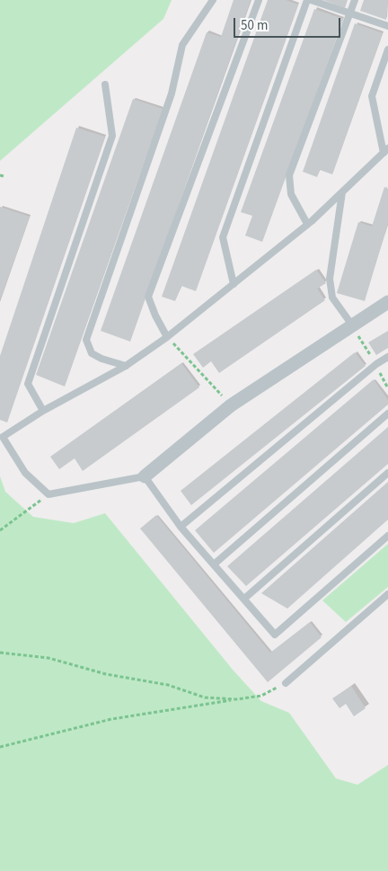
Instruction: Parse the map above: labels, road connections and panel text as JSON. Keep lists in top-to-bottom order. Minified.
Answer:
{"scale_bar":"50 m"}
